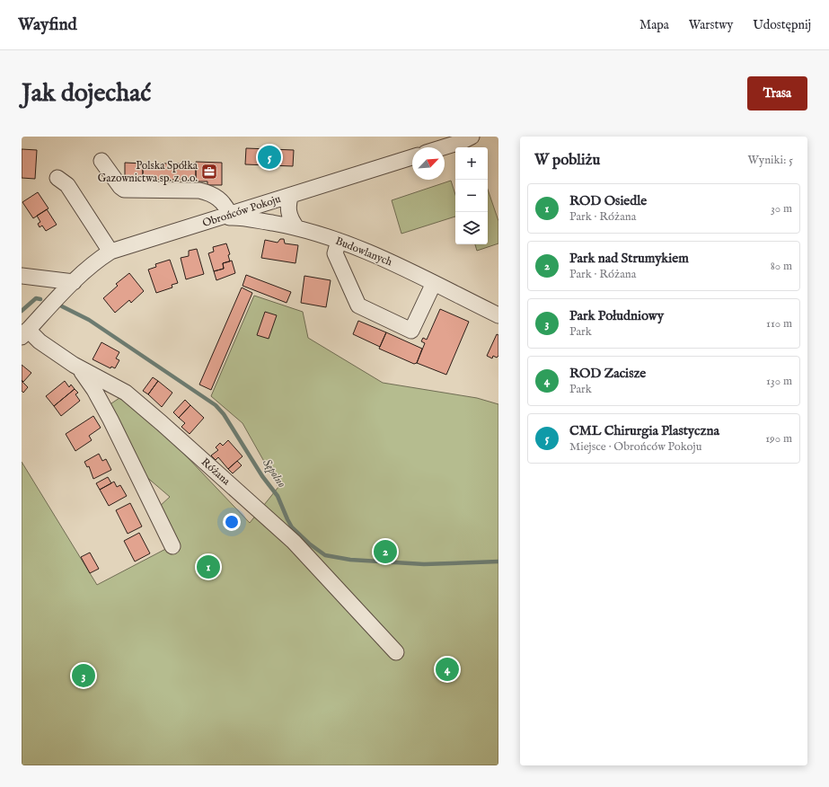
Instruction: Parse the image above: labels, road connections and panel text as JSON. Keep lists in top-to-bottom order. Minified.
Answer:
{"streets":{"street":["Obrońców Pokoju","Budowlanych","Różana"]},"crossings":[["Obrońców Pokoju","Budowlanych"],["Obrońców Pokoju","Różana"]],"water":["Sępolno"],"places":{"office":["Polska Spółka Gazownictwa sp. z o.o."]},"north":"top right","page":{"header":"Wayfind","nav":["Mapa","Warstwy","Udostępnij"],"buttons":"Trasa","title":"Jak dojechać","heading":["W pobliżu","Wyniki: 5"],"pins":["5","2","1","4","3"],"map_buttons":["+","−"],"list":[{"mark":"1","name":"ROD Osiedle","note":"Park · Różana","value":"30 m"},{"mark":"2","name":"Park nad Strumykiem","note":"Park · Różana","value":"80 m"},{"mark":"3","name":"Park Południowy","note":"Park","value":"110 m"},{"mark":"4","name":"ROD Zacisze","note":"Park","value":"130 m"},{"mark":"5","name":"CML Chirurgia Plastyczna","note":"Miejsce · Obrońców Pokoju","value":"190 m"}]}}
